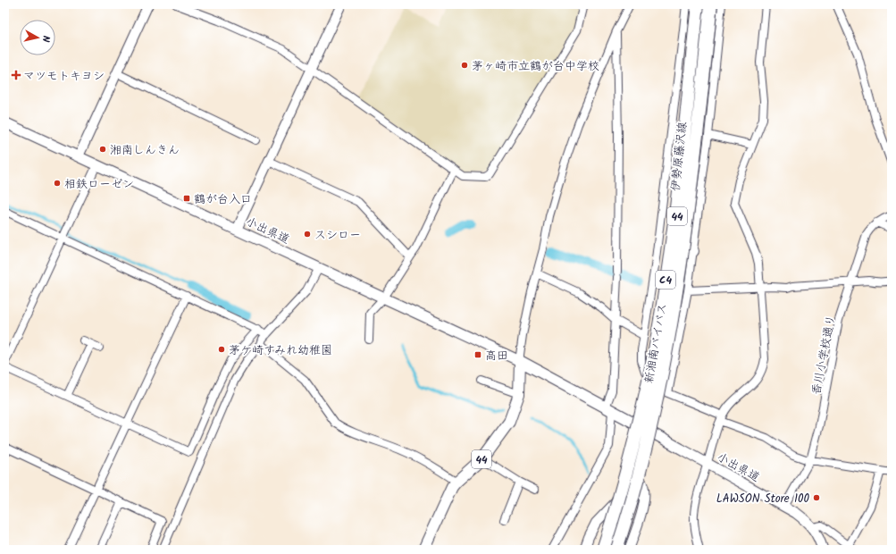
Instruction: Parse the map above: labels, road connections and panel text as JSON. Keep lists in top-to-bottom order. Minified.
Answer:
{"streets":{"highway":["C4","新湘南バイパス"],"main road":["伊勢原藤沢線","44","小出県道"],"street":["香川小学校通り"]},"crossings":[["伊勢原藤沢線","小出県道"],["44","小出県道"],["小出県道","香川小学校通り"]],"places":{"other":["茅ヶ崎市立鶴が台中学校","湘南しんきん","相鉄ローゼン","スシロー","茅ケ崎すみれ幼稚園","LAWSON Store 100"],"health":["マツモトキヨシ"],"transit":["鶴が台入口","高田"]},"north":"right"}
